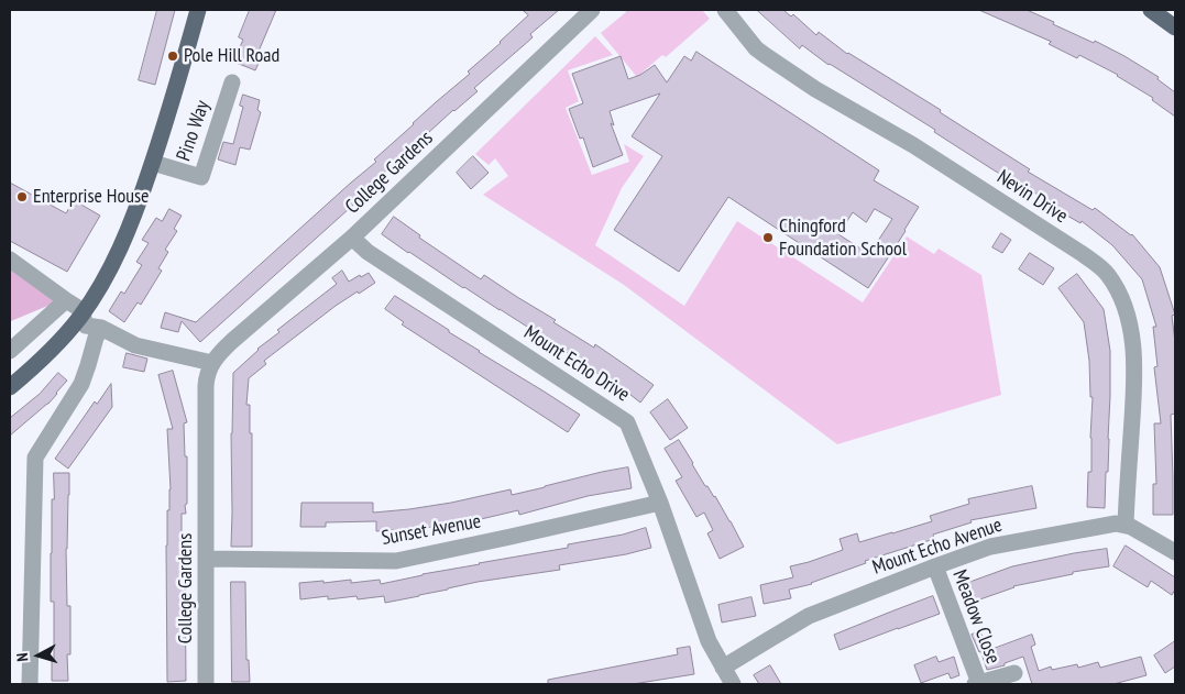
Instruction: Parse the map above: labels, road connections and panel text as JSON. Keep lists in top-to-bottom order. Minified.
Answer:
{"streets":{"street":["Pino Way","College Gardens","Nevin Drive","Mount Echo Drive","Sunset Avenue","Mount Echo Avenue","Meadow Close"]},"crossings":[["College Gardens","Mount Echo Drive"],["College Gardens","Sunset Avenue"],["Nevin Drive","Mount Echo Avenue"],["Mount Echo Drive","Sunset Avenue"],["Mount Echo Drive","Mount Echo Avenue"],["Mount Echo Avenue","Meadow Close"]],"places":["Pole Hill Road","Enterprise House","Chingford Foundation School"],"north":"left"}
